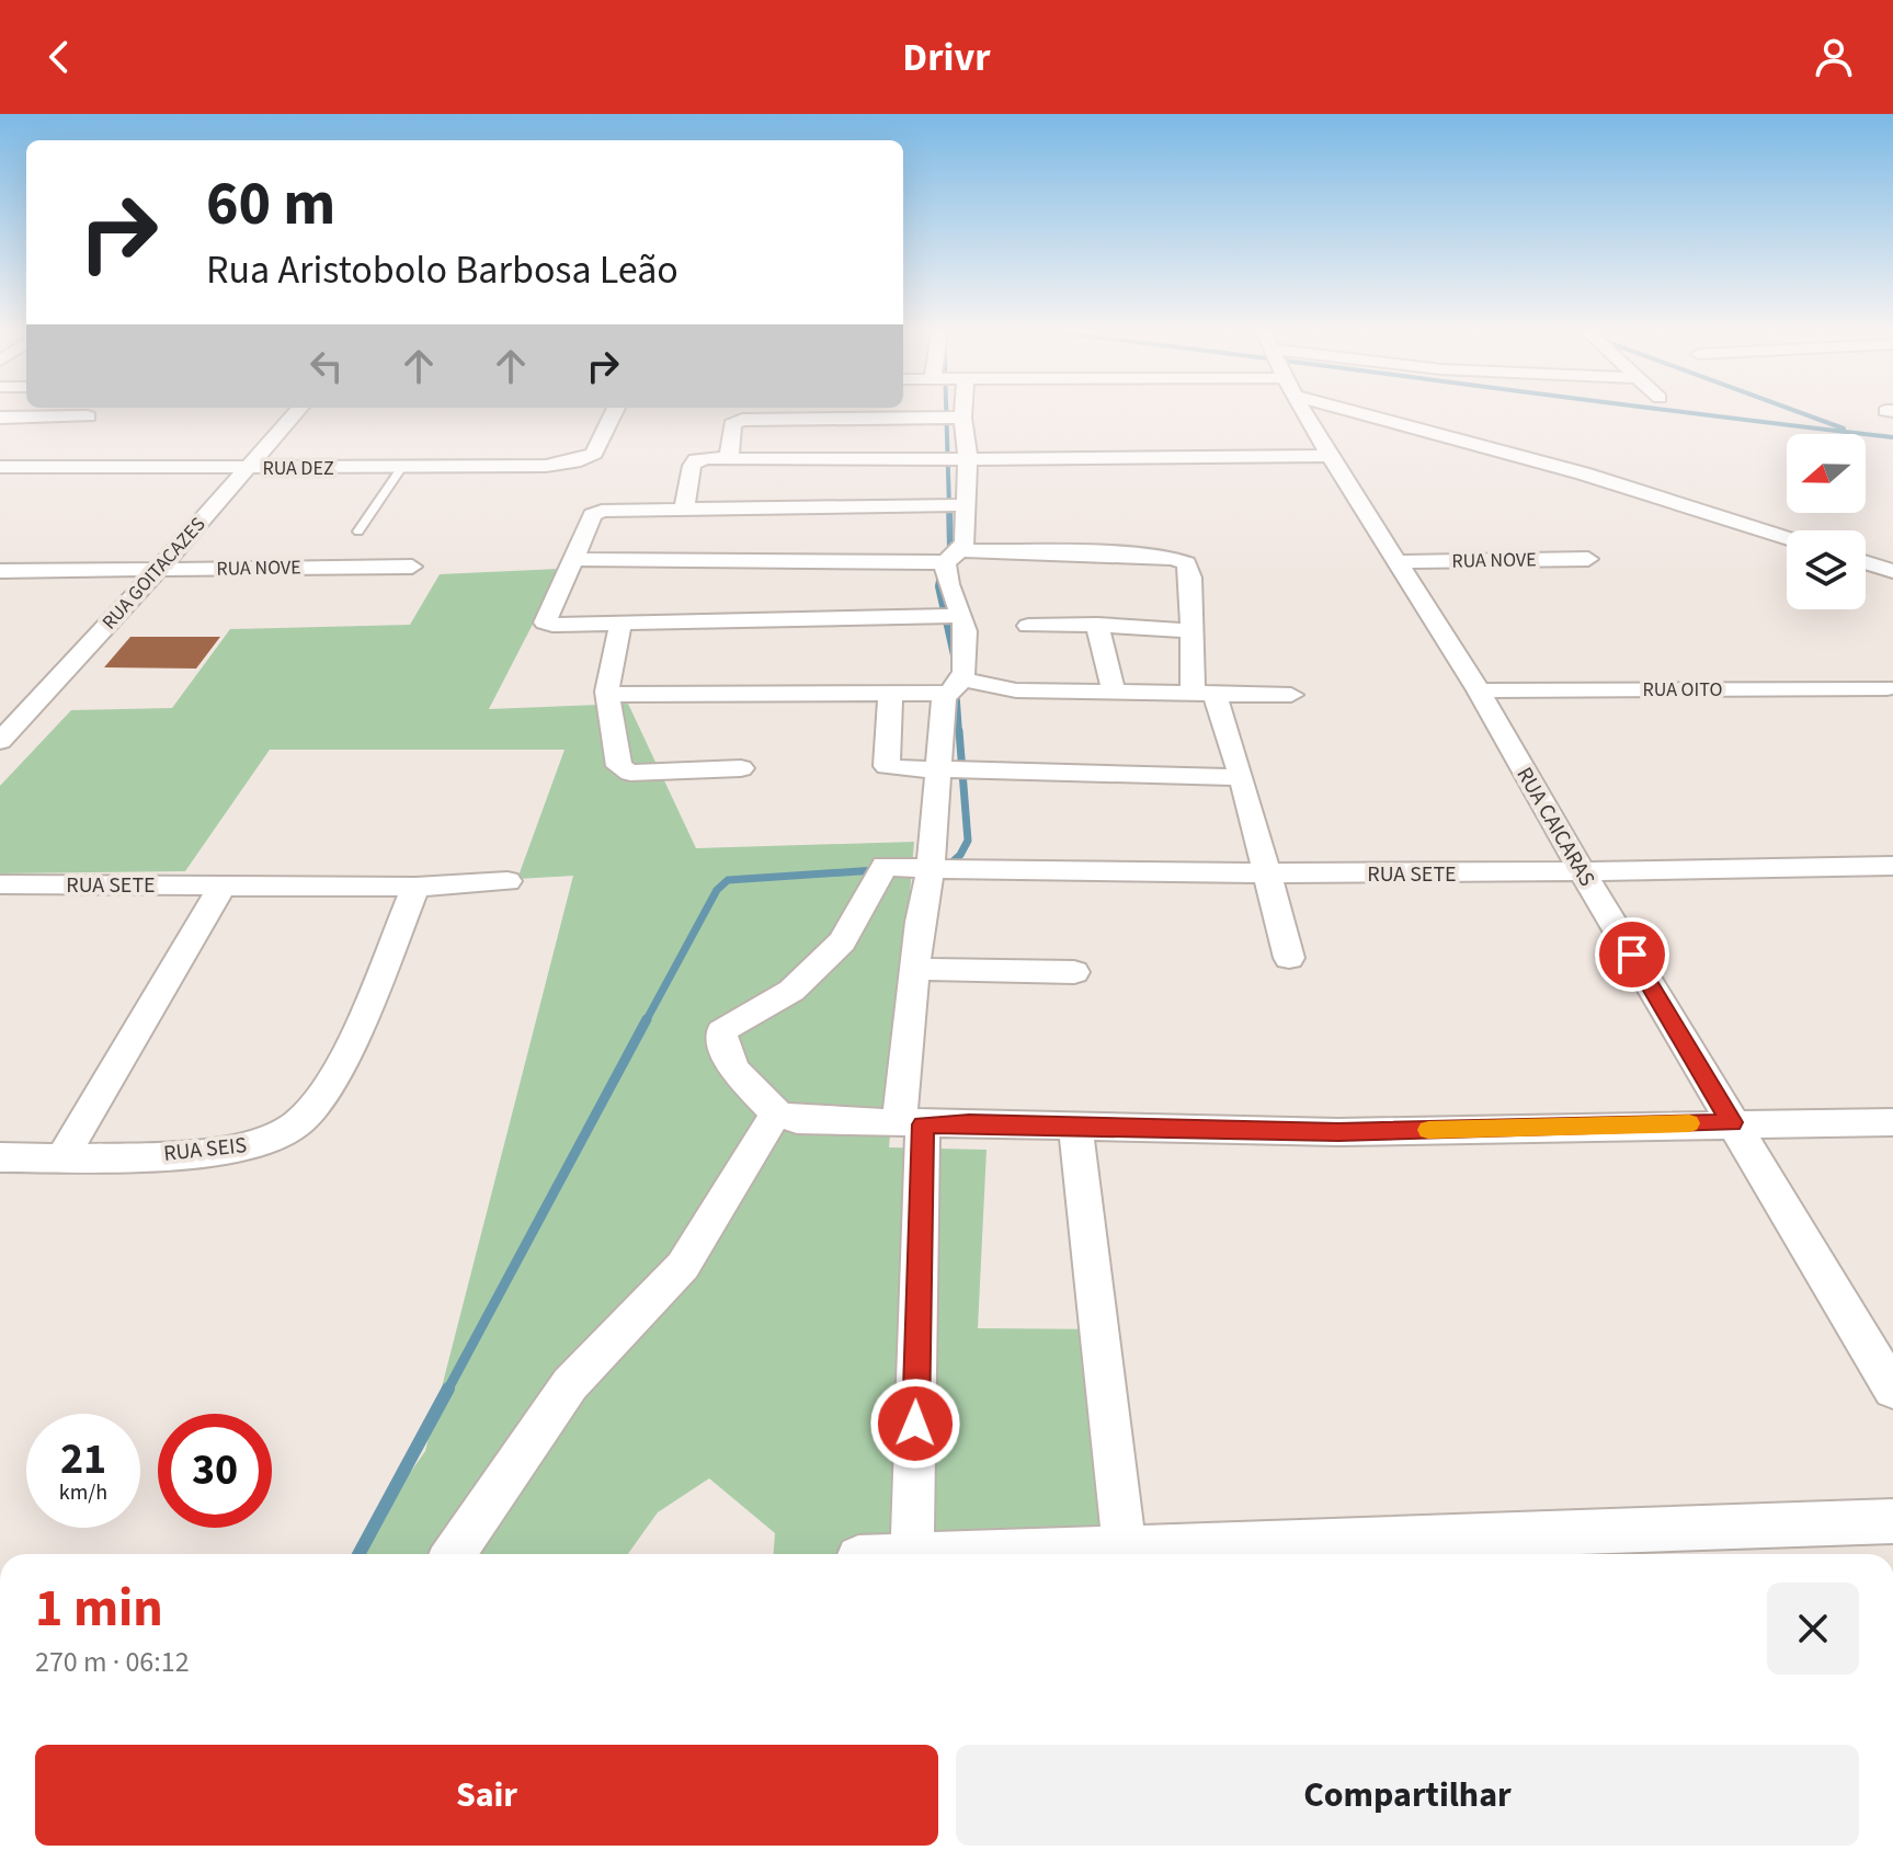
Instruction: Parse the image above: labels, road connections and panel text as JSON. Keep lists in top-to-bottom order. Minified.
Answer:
{"streets":{"street":["RUA DEZ","RUA NOVE","RUA GOITACAZES","RUA OITO","RUA CAICARAS","RUA SETE","RUA SEIS"]},"crossings":[["RUA DEZ","RUA GOITACAZES"],["RUA NOVE","RUA GOITACAZES"],["RUA NOVE","RUA CAICARAS"],["RUA OITO","RUA CAICARAS"],["RUA CAICARAS","RUA SETE"],["RUA SETE","RUA SEIS"]],"north":"left","page":{"header":"Drivr","turn":["60 m","Rua Aristobolo Barbosa Leão"],"speed":"21 km/h","limit":"30","heading":["1 min","270 m · 06:12"],"buttons":["Sair","Compartilhar"]}}
